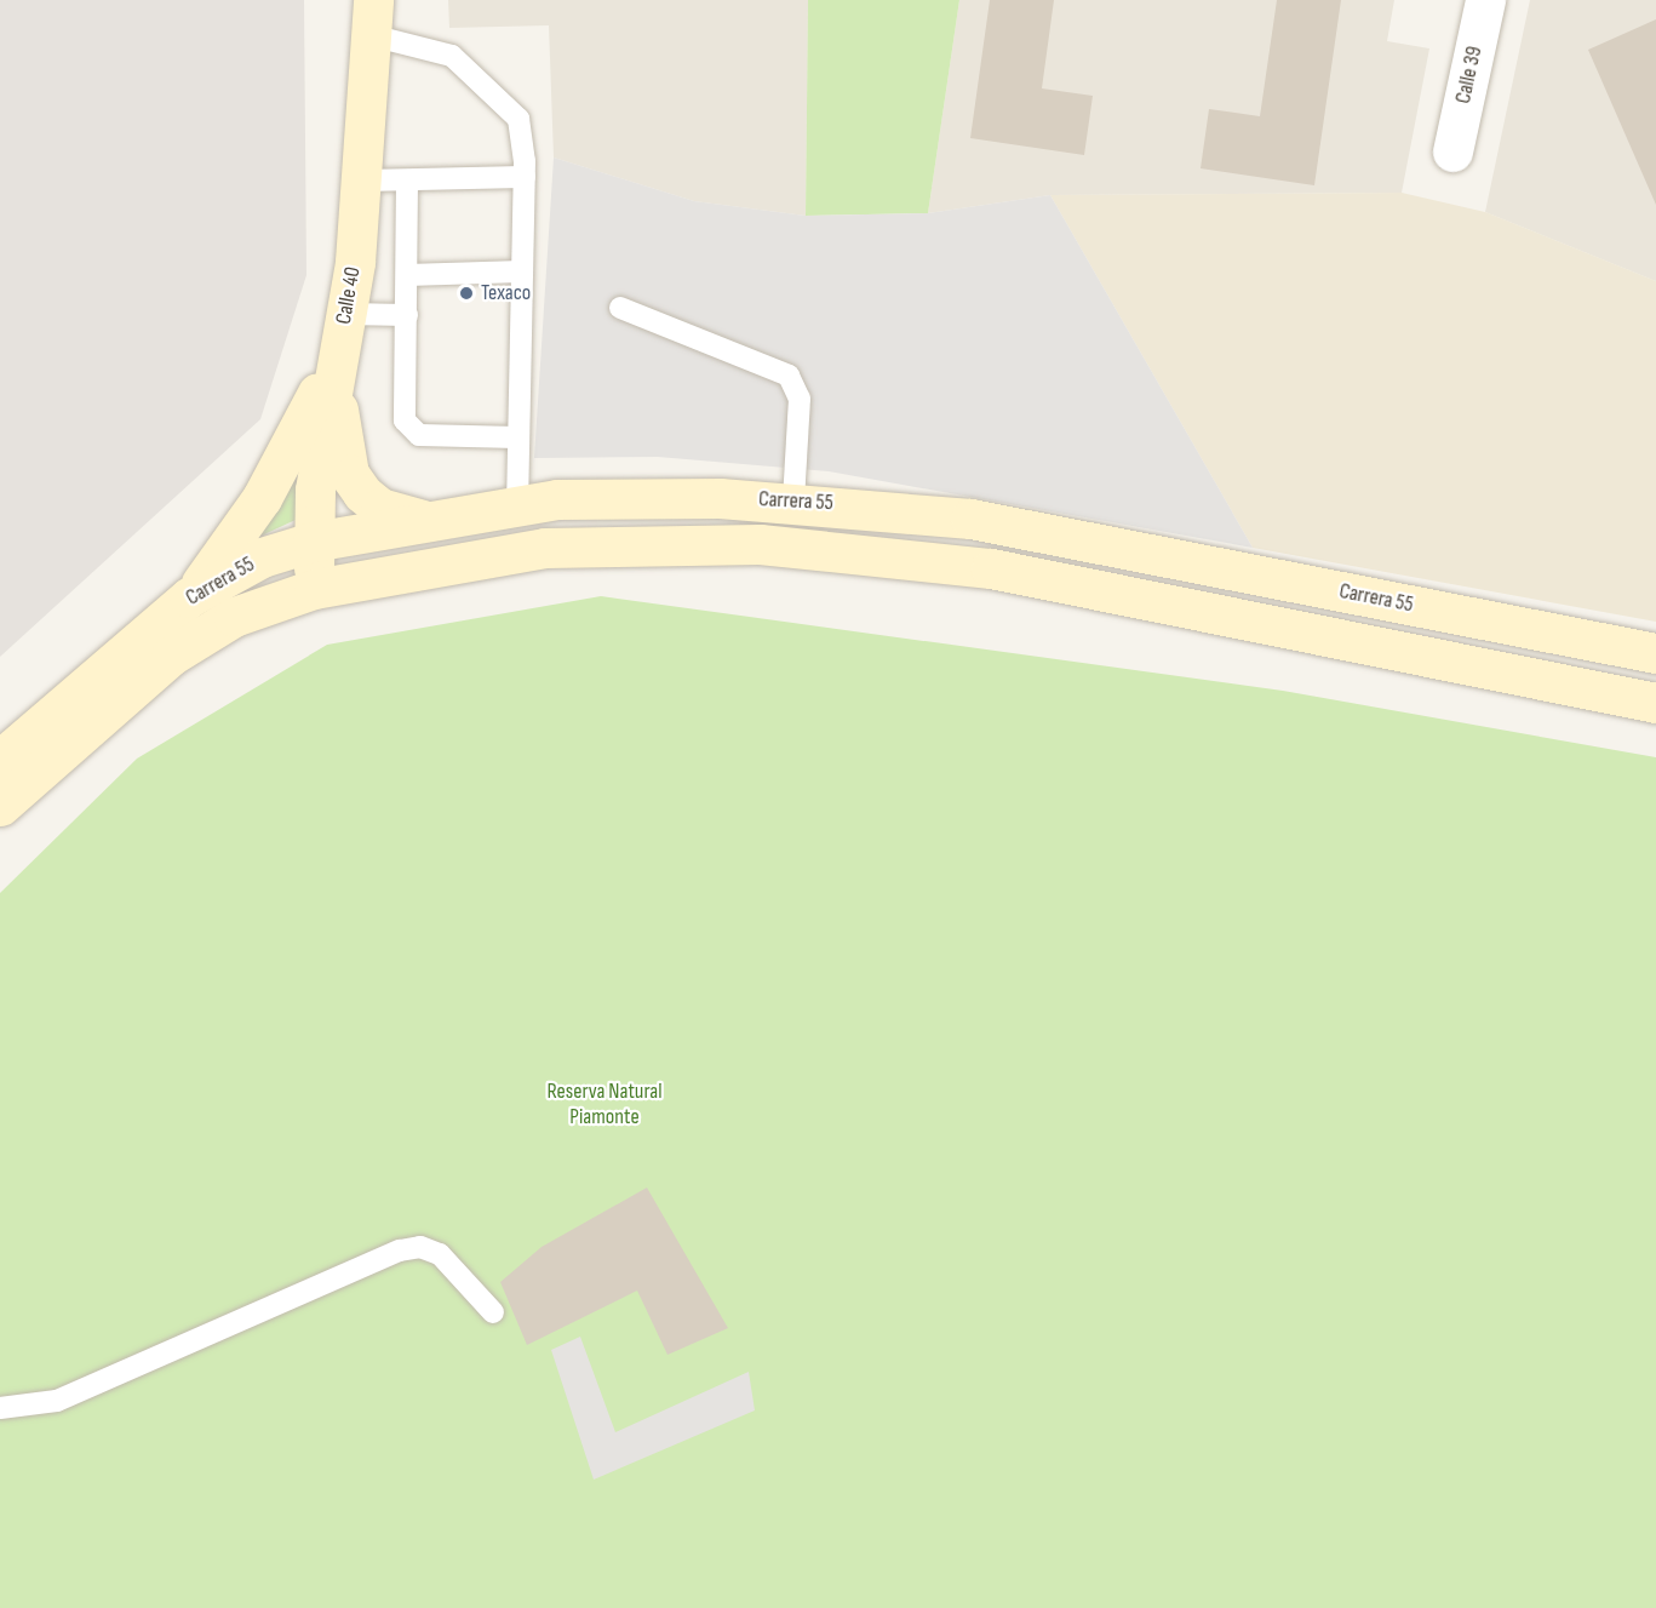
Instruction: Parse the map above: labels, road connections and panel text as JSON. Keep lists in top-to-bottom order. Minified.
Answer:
{"streets":{"main road":["Calle 40","Carrera 55"],"street":["Calle 39"]},"crossings":[["Calle 40","Carrera 55"]],"parks":["Reserva Natural Piamonte"],"places":["Texaco"]}
